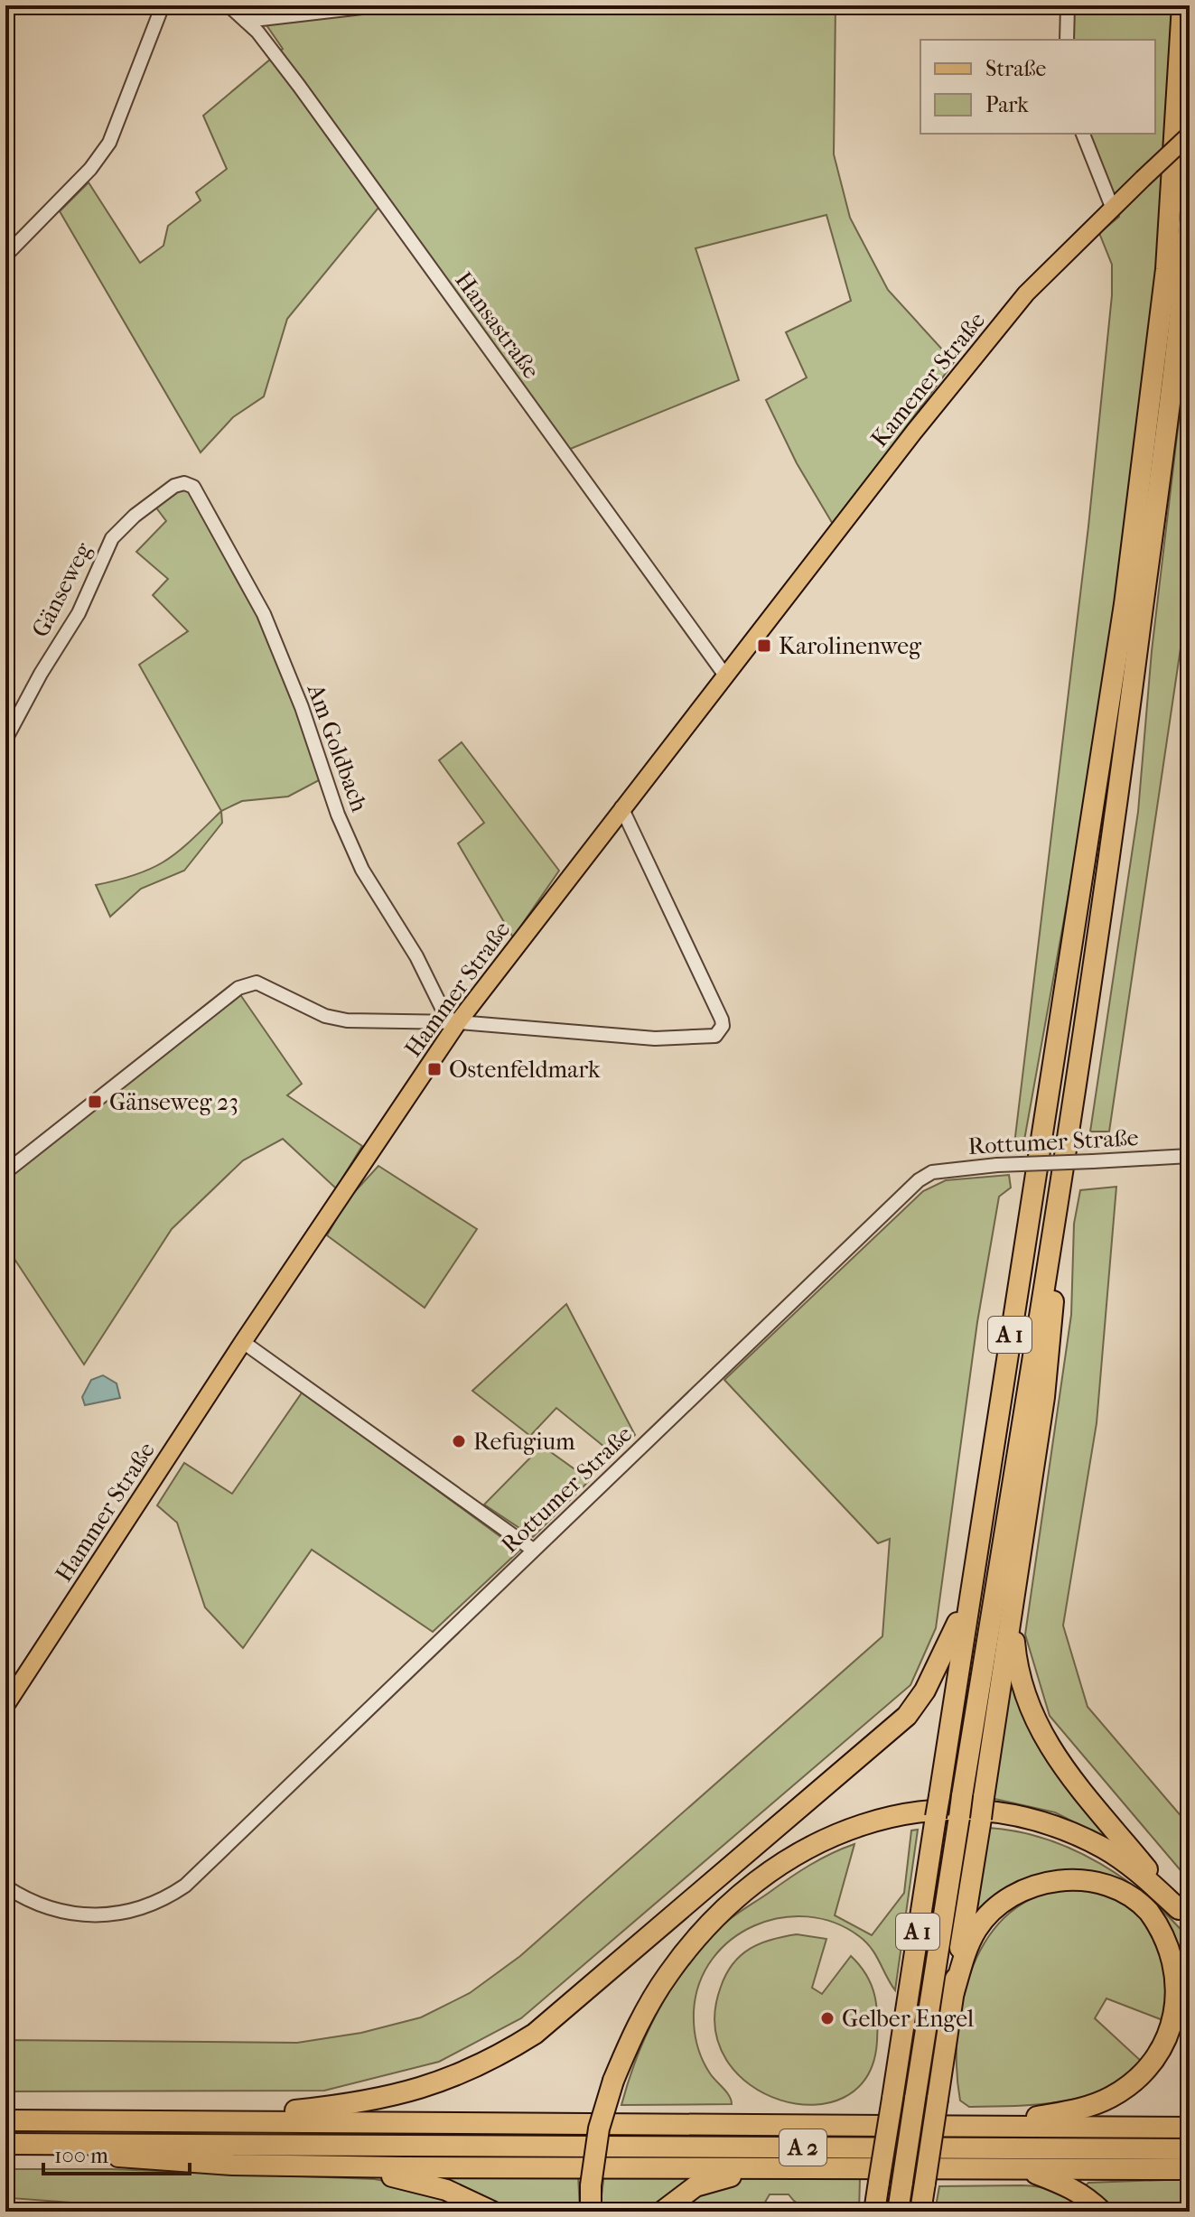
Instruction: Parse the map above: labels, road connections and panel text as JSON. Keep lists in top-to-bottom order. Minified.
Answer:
{"streets":{"highway":["A 1","A 2"],"main road":["Kamener Straße","Hammer Straße"],"street":["Hansastraße","Gänseweg","Am Goldbach","Rottumer Straße"]},"crossings":[["Hansastraße","Kamener Straße"],["Hansastraße","Hammer Straße"],["Kamener Straße","Hammer Straße"],["Gänseweg","Am Goldbach"],["Am Goldbach","Hammer Straße"]],"places":{"transit":["Karolinenweg","Ostenfeldmark","Gänseweg 23"],"other":["Refugium","Gelber Engel"]},"legend":["Straße","Park"],"scale_bar":"100 m"}
